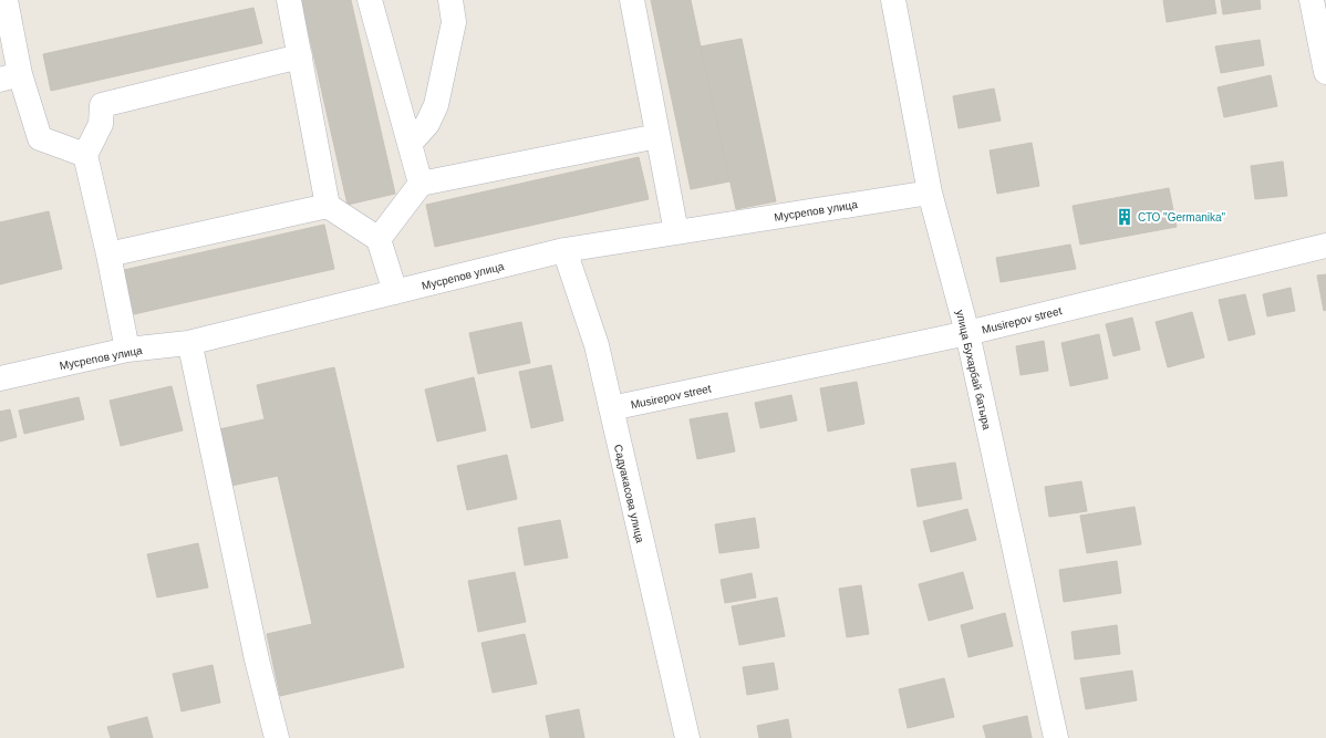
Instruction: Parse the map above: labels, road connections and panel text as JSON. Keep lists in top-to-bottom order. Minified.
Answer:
{"streets":{"street":["Мусрепов улица","Musirepov street","улица Бухарбай батыра","Садуакасова улица"]},"crossings":[["Мусрепов улица","улица Бухарбай батыра"],["Мусрепов улица","Садуакасова улица"],["Musirepov street","улица Бухарбай батыра"],["Musirepov street","Садуакасова улица"]],"places":{"building":["СТО \"Germanika\""]}}
